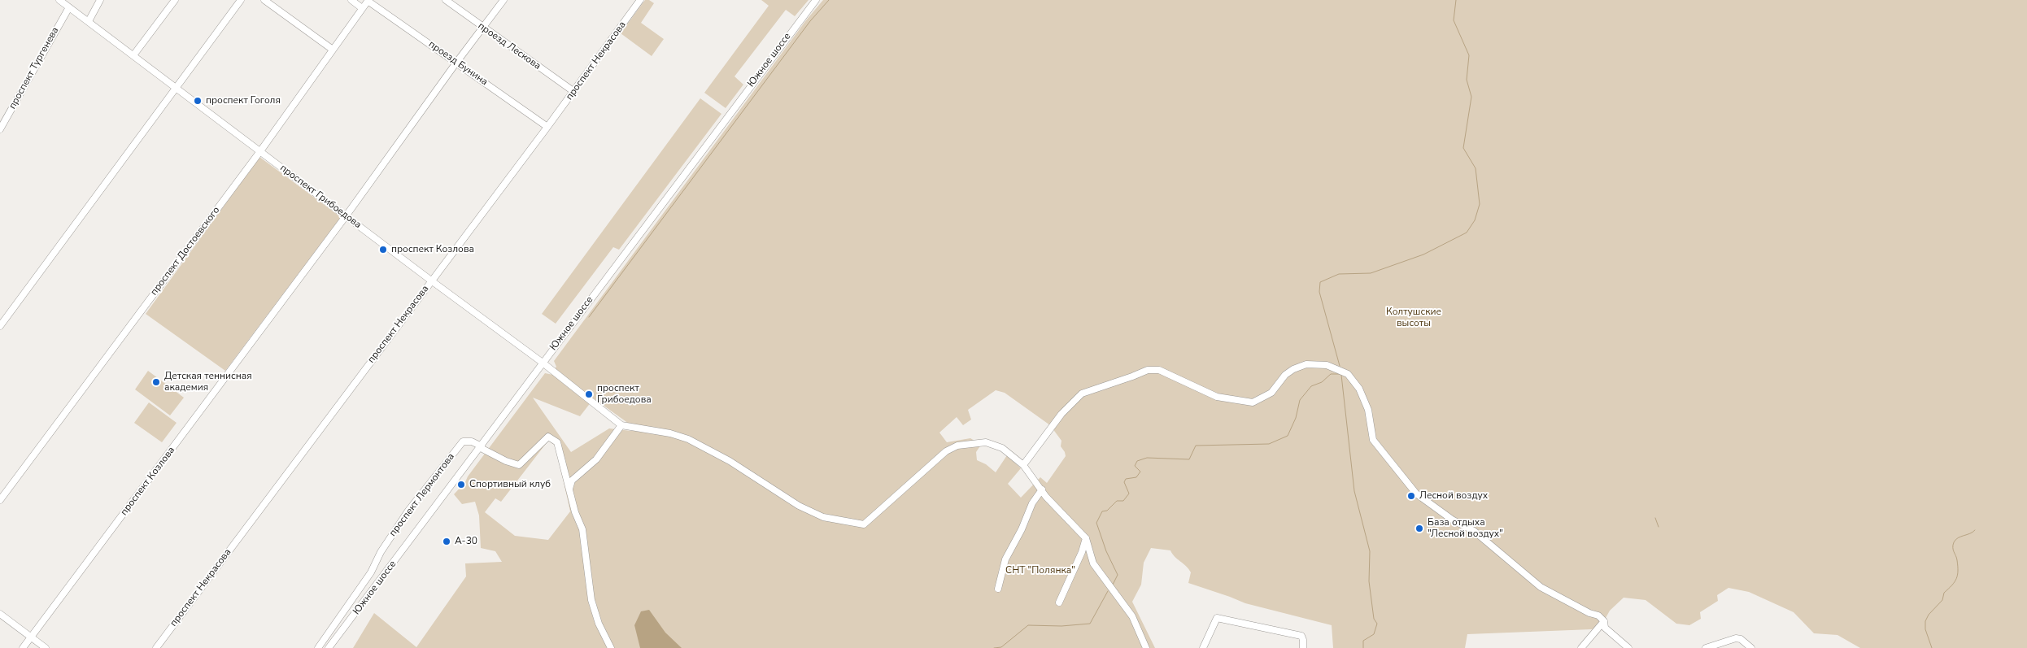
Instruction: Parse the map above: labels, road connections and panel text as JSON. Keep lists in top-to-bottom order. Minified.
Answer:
{"streets":{"street":["проезд Лескова","Южное шоссе","проспект Некрасова","проезд Бунина","проспект Тургенева","проспект Грибоедова","проспект Достоевского","проспект Козлова","проспект Лермонтова"]},"crossings":[["проезд Лескова","проспект Некрасова"],["проезд Лескова","проспект Козлова"],["Южное шоссе","проспект Грибоедова"],["Южное шоссе","проспект Лермонтова"],["проспект Некрасова","проезд Бунина"],["проспект Некрасова","проспект Грибоедова"],["проезд Бунина","проспект Достоевского"],["проезд Бунина","проспект Козлова"],["проспект Тургенева","проспект Грибоедова"],["проспект Грибоедова","проспект Достоевского"],["проспект Грибоедова","проспект Козлова"]],"parks":["Колтушские высоты","СНТ \"Полянка\""],"places":["проспект Гоголя","проспект Козлова","Детская теннисная академия","проспект Грибоедова","Спортивный клуб","Лесной воздух","База отдыха \"Лесной воздух\"","А-30"]}
